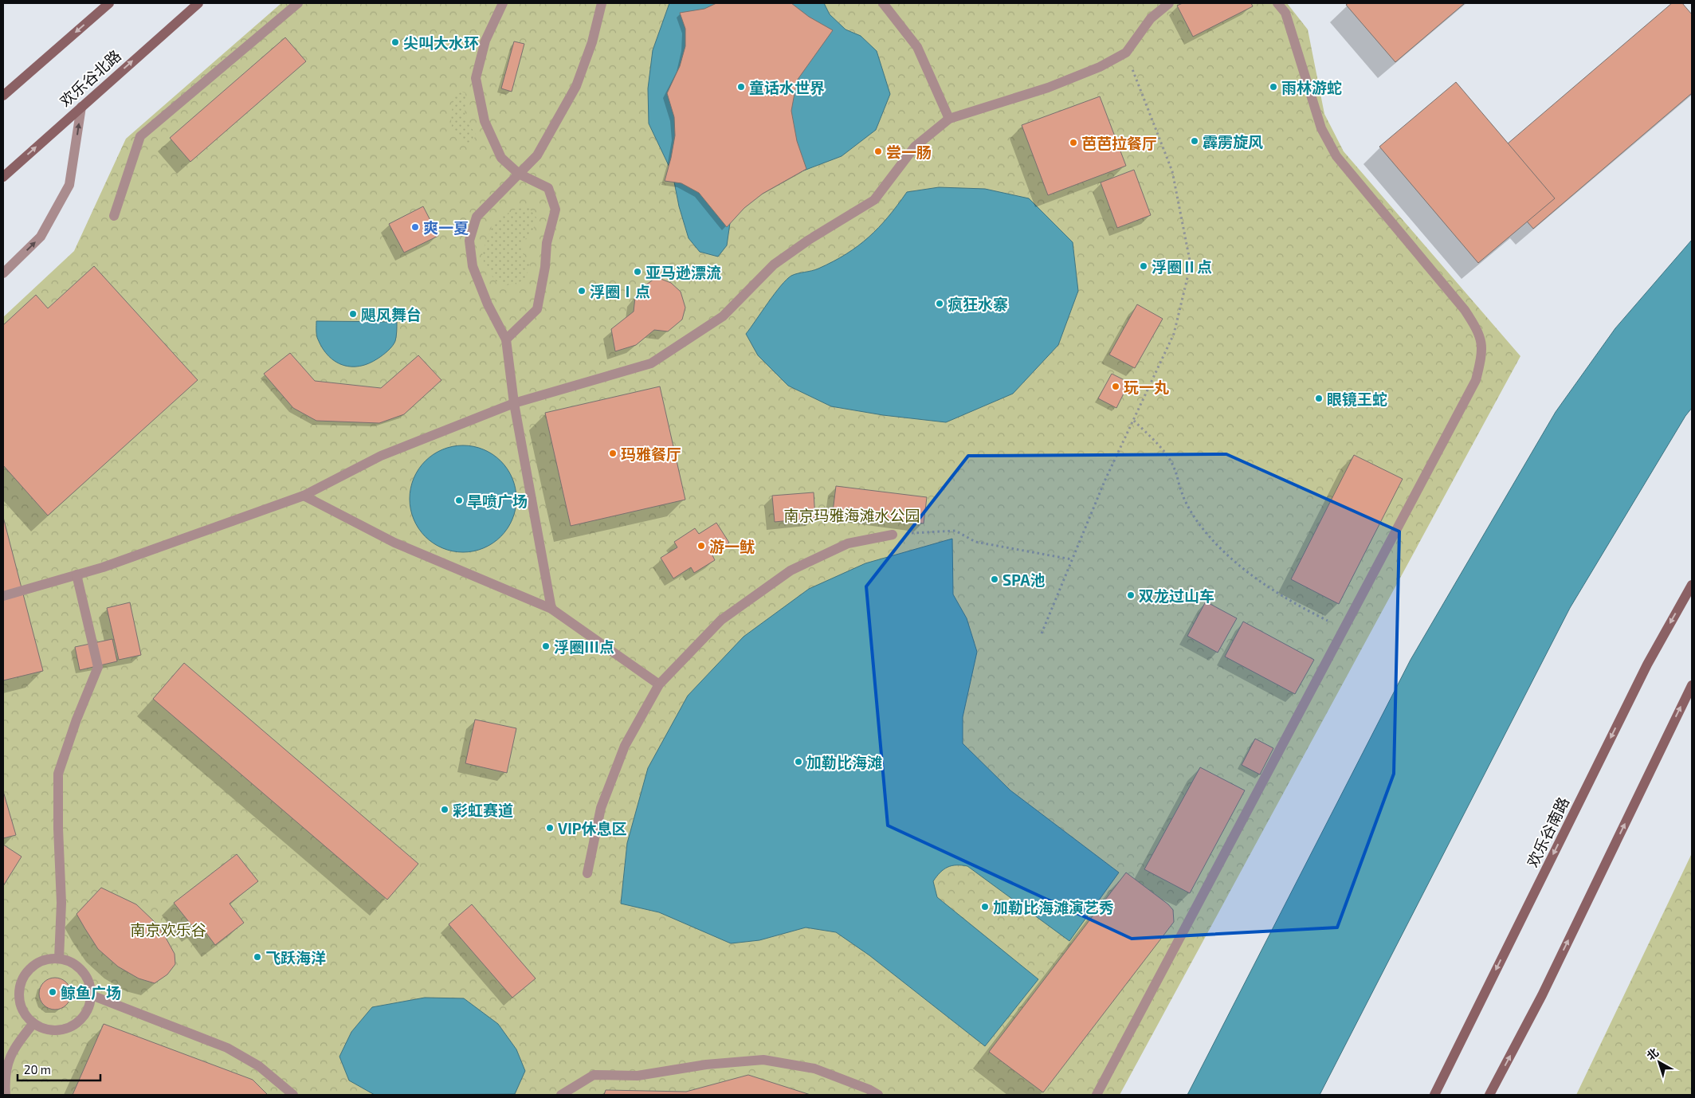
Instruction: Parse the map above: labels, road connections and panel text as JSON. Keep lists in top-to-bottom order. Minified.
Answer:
{"streets":{"street":["欢乐谷北路","欢乐谷南路"]},"parks":["南京玛雅海滩水公园","南京欢乐谷"],"places":["尖叫大水环","童话水世界","雨林游蛇","霹雳旋风","芭芭拉餐厅","尝一肠","爽一夏","浮圈Ⅱ点","亚马逊漂流","浮圈Ⅰ点","疯狂水寨","飓风舞台","玩一丸","眼镜王蛇","玛雅餐厅","旱喷广场","游一鱿","SPA池","双龙过山车","浮圈Ⅲ点","加勒比海滩","彩虹赛道","VIP休息区","加勒比海滩演艺秀","飞跃海洋","鲸鱼广场"],"scale_bar":"20 m","north":"top left"}
